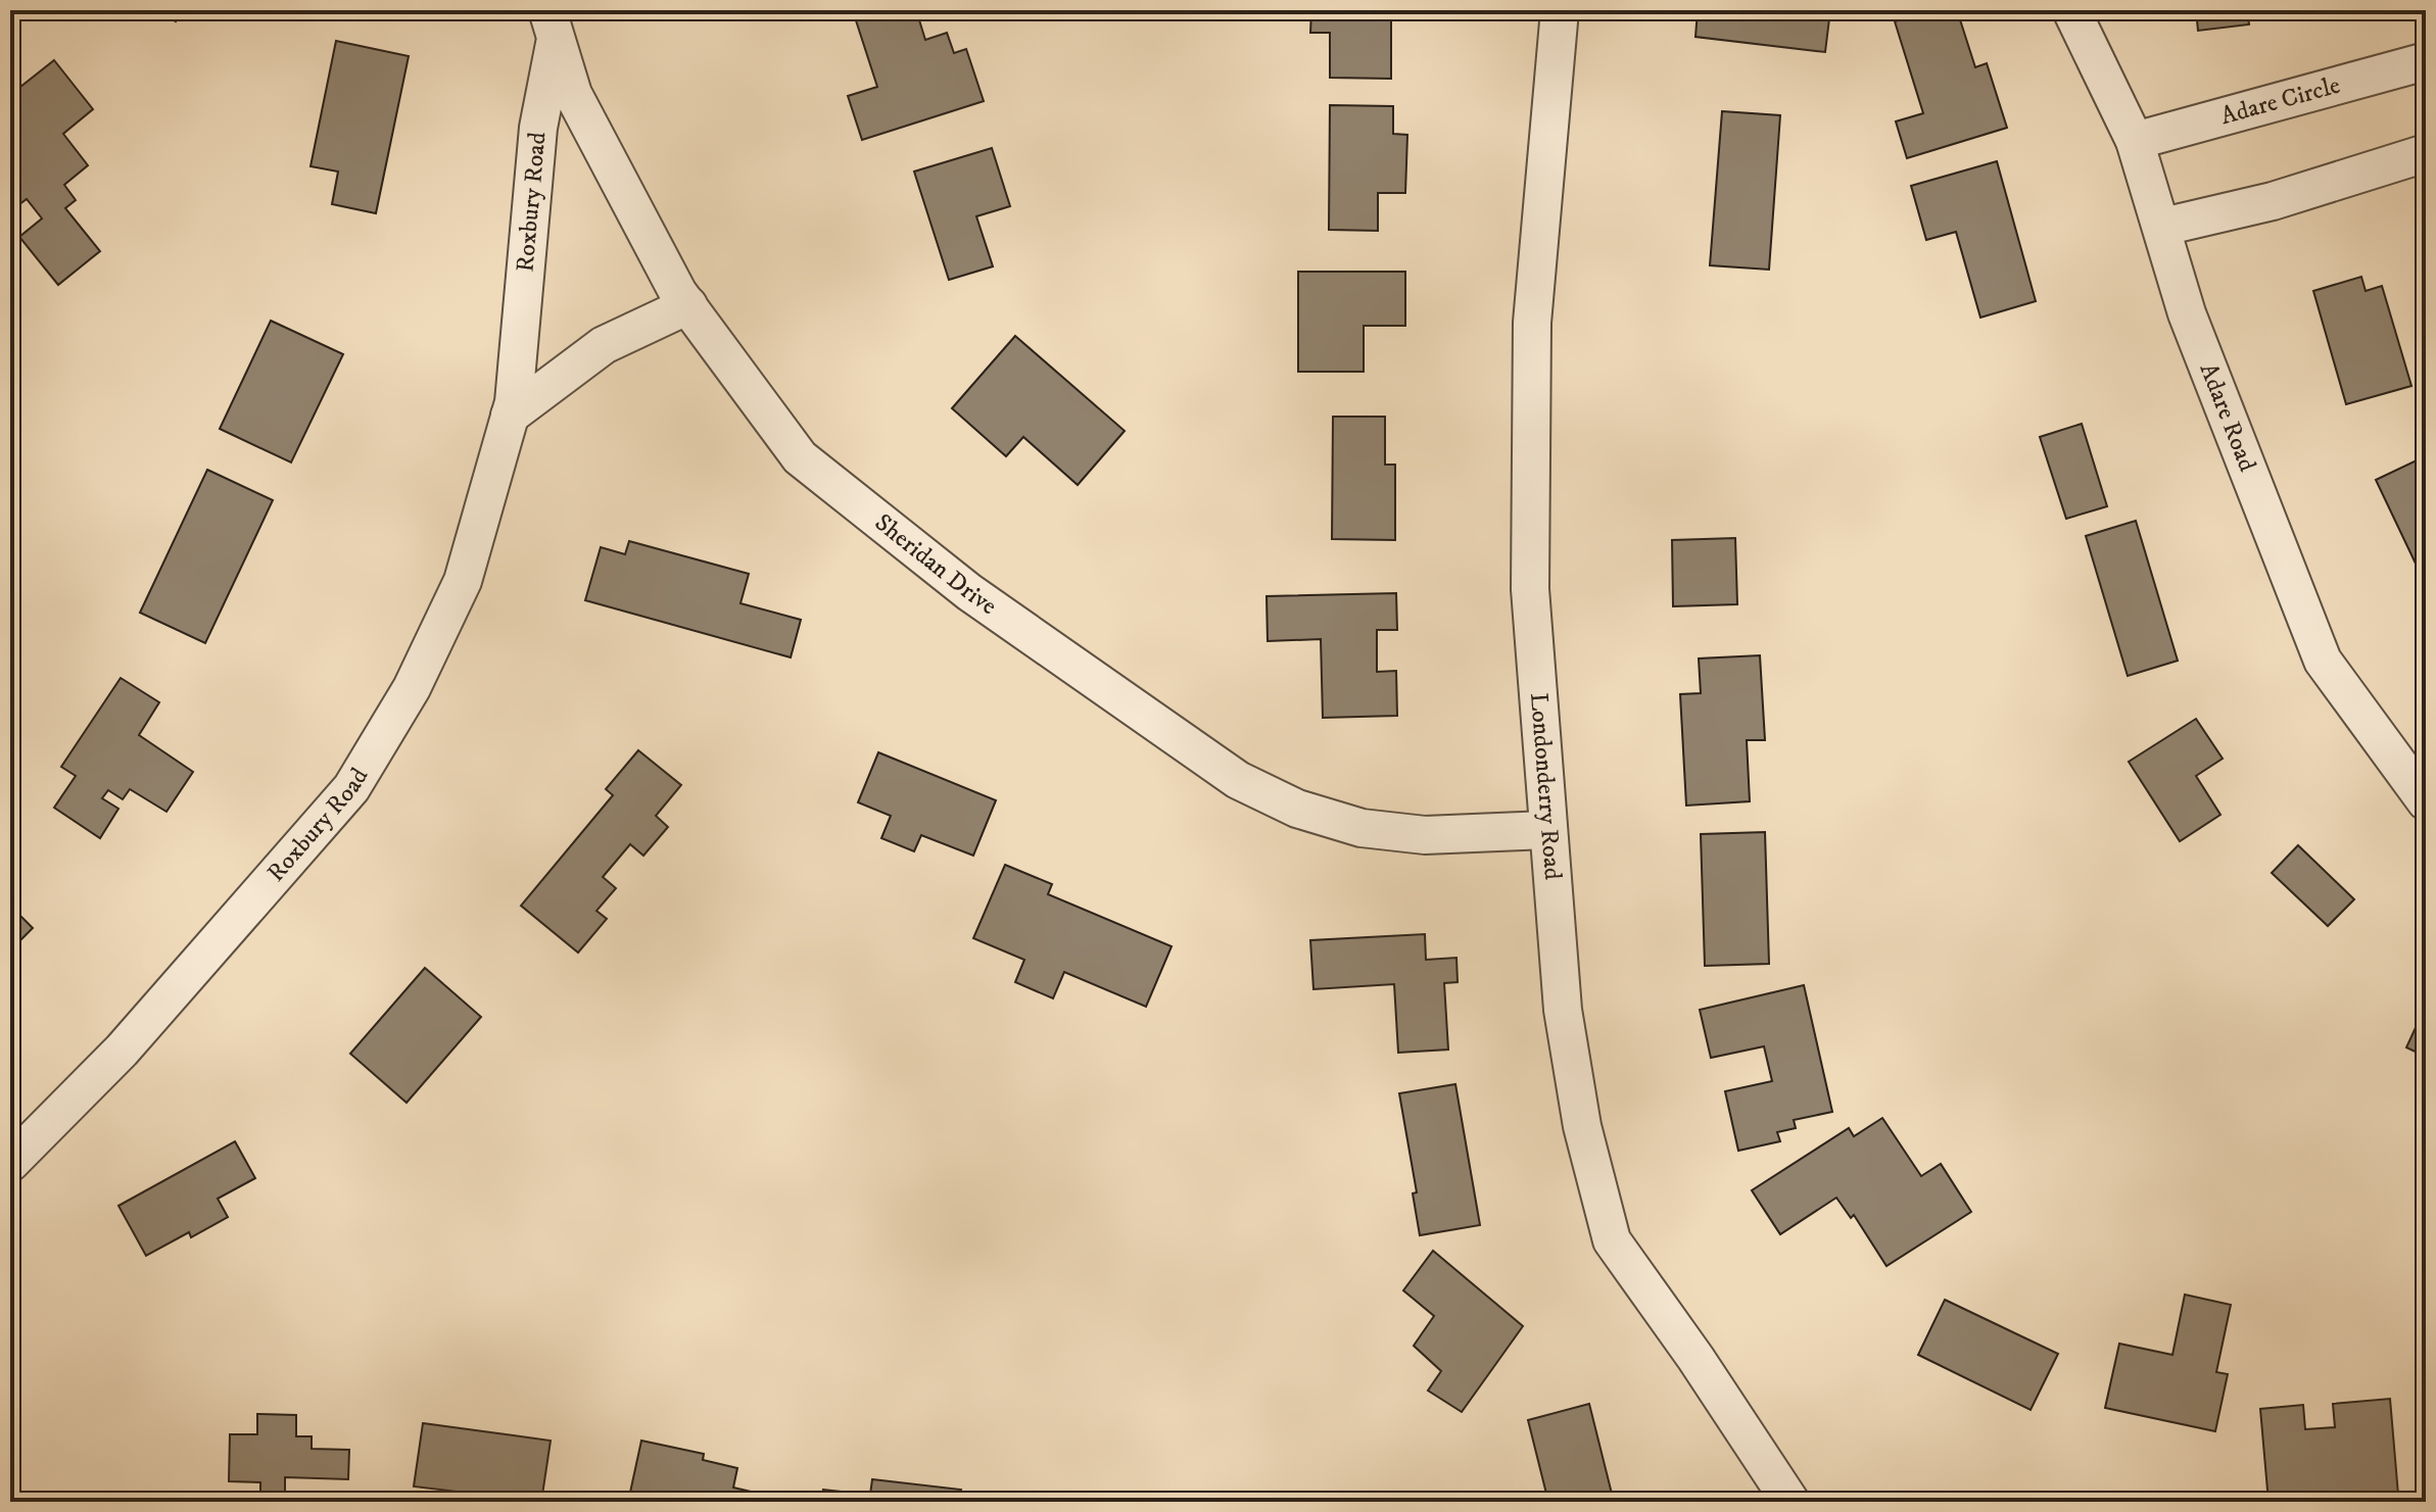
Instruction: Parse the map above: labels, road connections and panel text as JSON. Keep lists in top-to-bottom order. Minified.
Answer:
{"streets":{"street":["Adare Circle","Roxbury Road","Adare Road","Sheridan Drive","Londonderry Road"]},"crossings":[["Adare Circle","Adare Road"],["Roxbury Road","Sheridan Drive"],["Sheridan Drive","Londonderry Road"]]}
